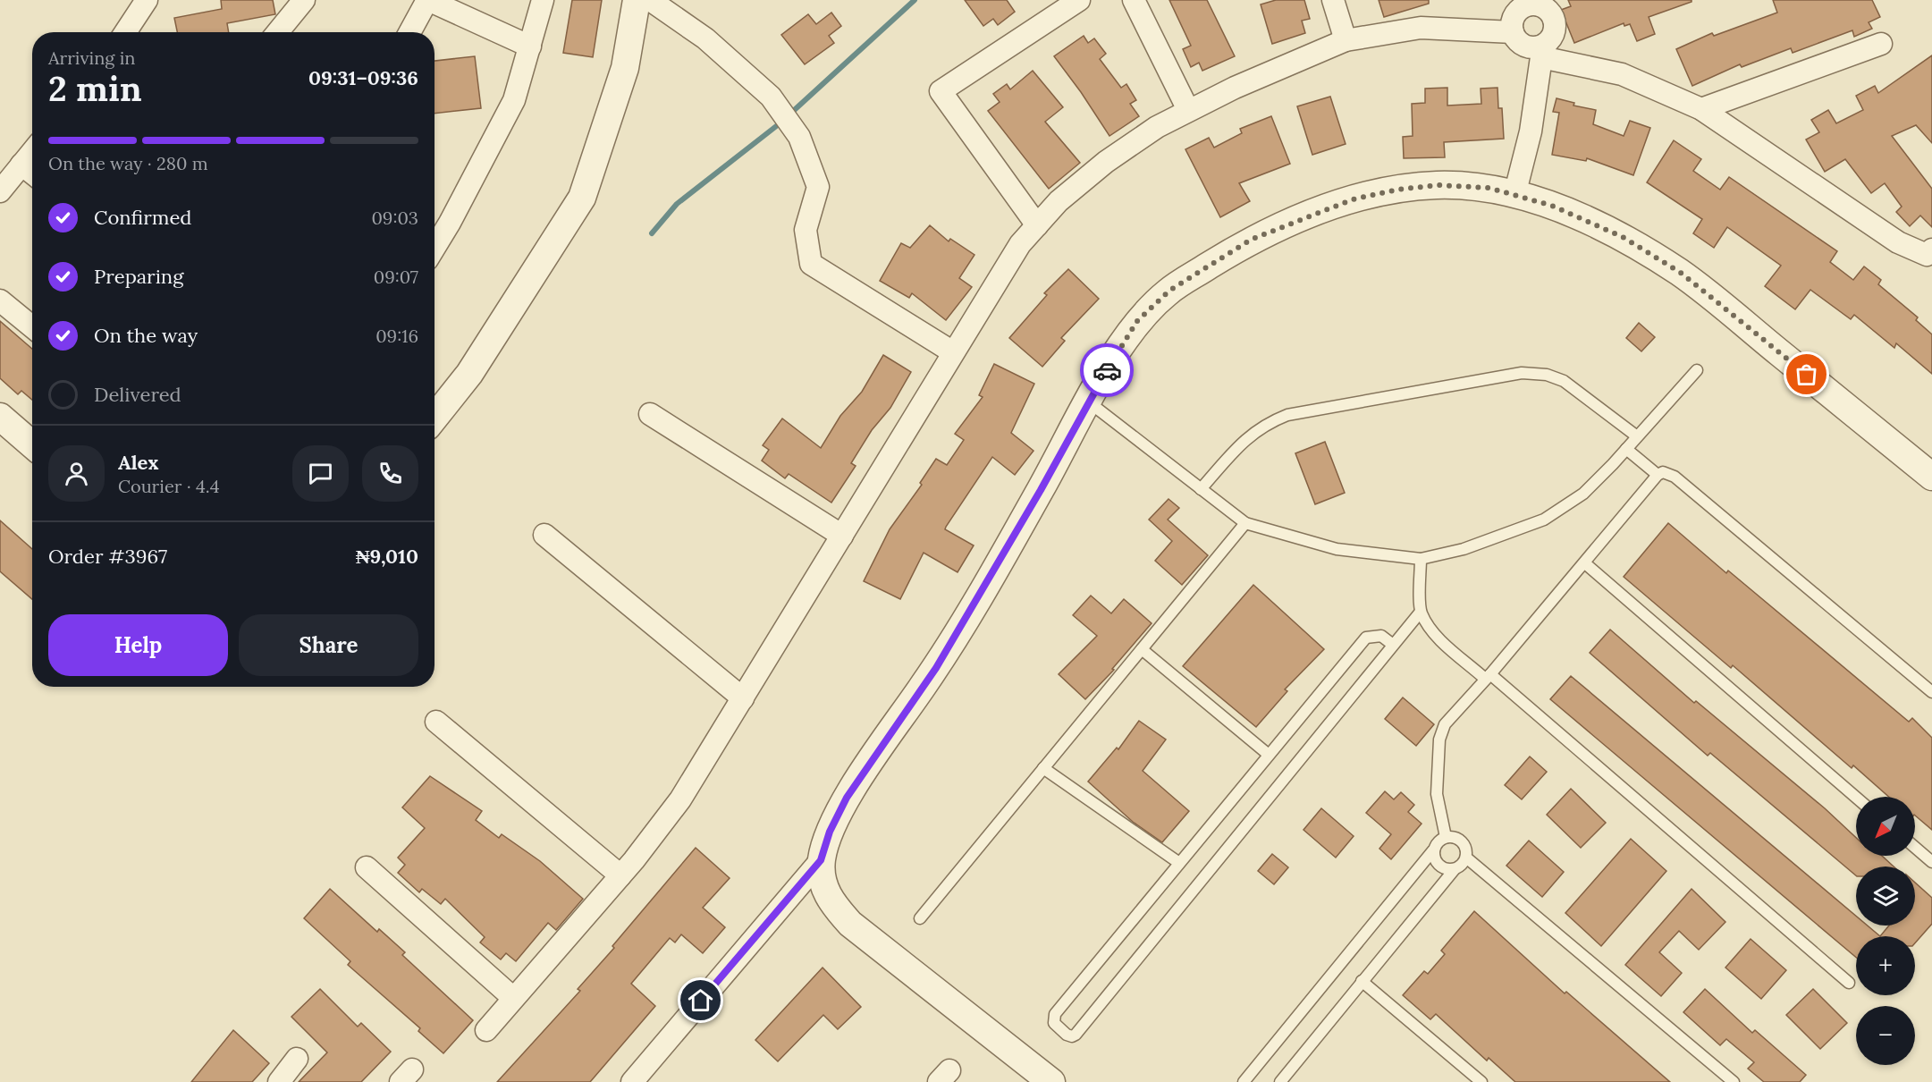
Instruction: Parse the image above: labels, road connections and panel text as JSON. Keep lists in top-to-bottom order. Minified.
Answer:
{"north":"bottom left","page":{"heading":["2 min","Arriving in","09:31–09:36"],"panel":["Alex","Courier · 4.4","Order #3967","₦9,010"],"bar":"On the way · 280 m","list":[["Confirmed","09:03"],["Preparing","09:07"],["On the way","09:16"],"Delivered"],"buttons":["Help","Share"],"map_buttons":["+","−"]}}
